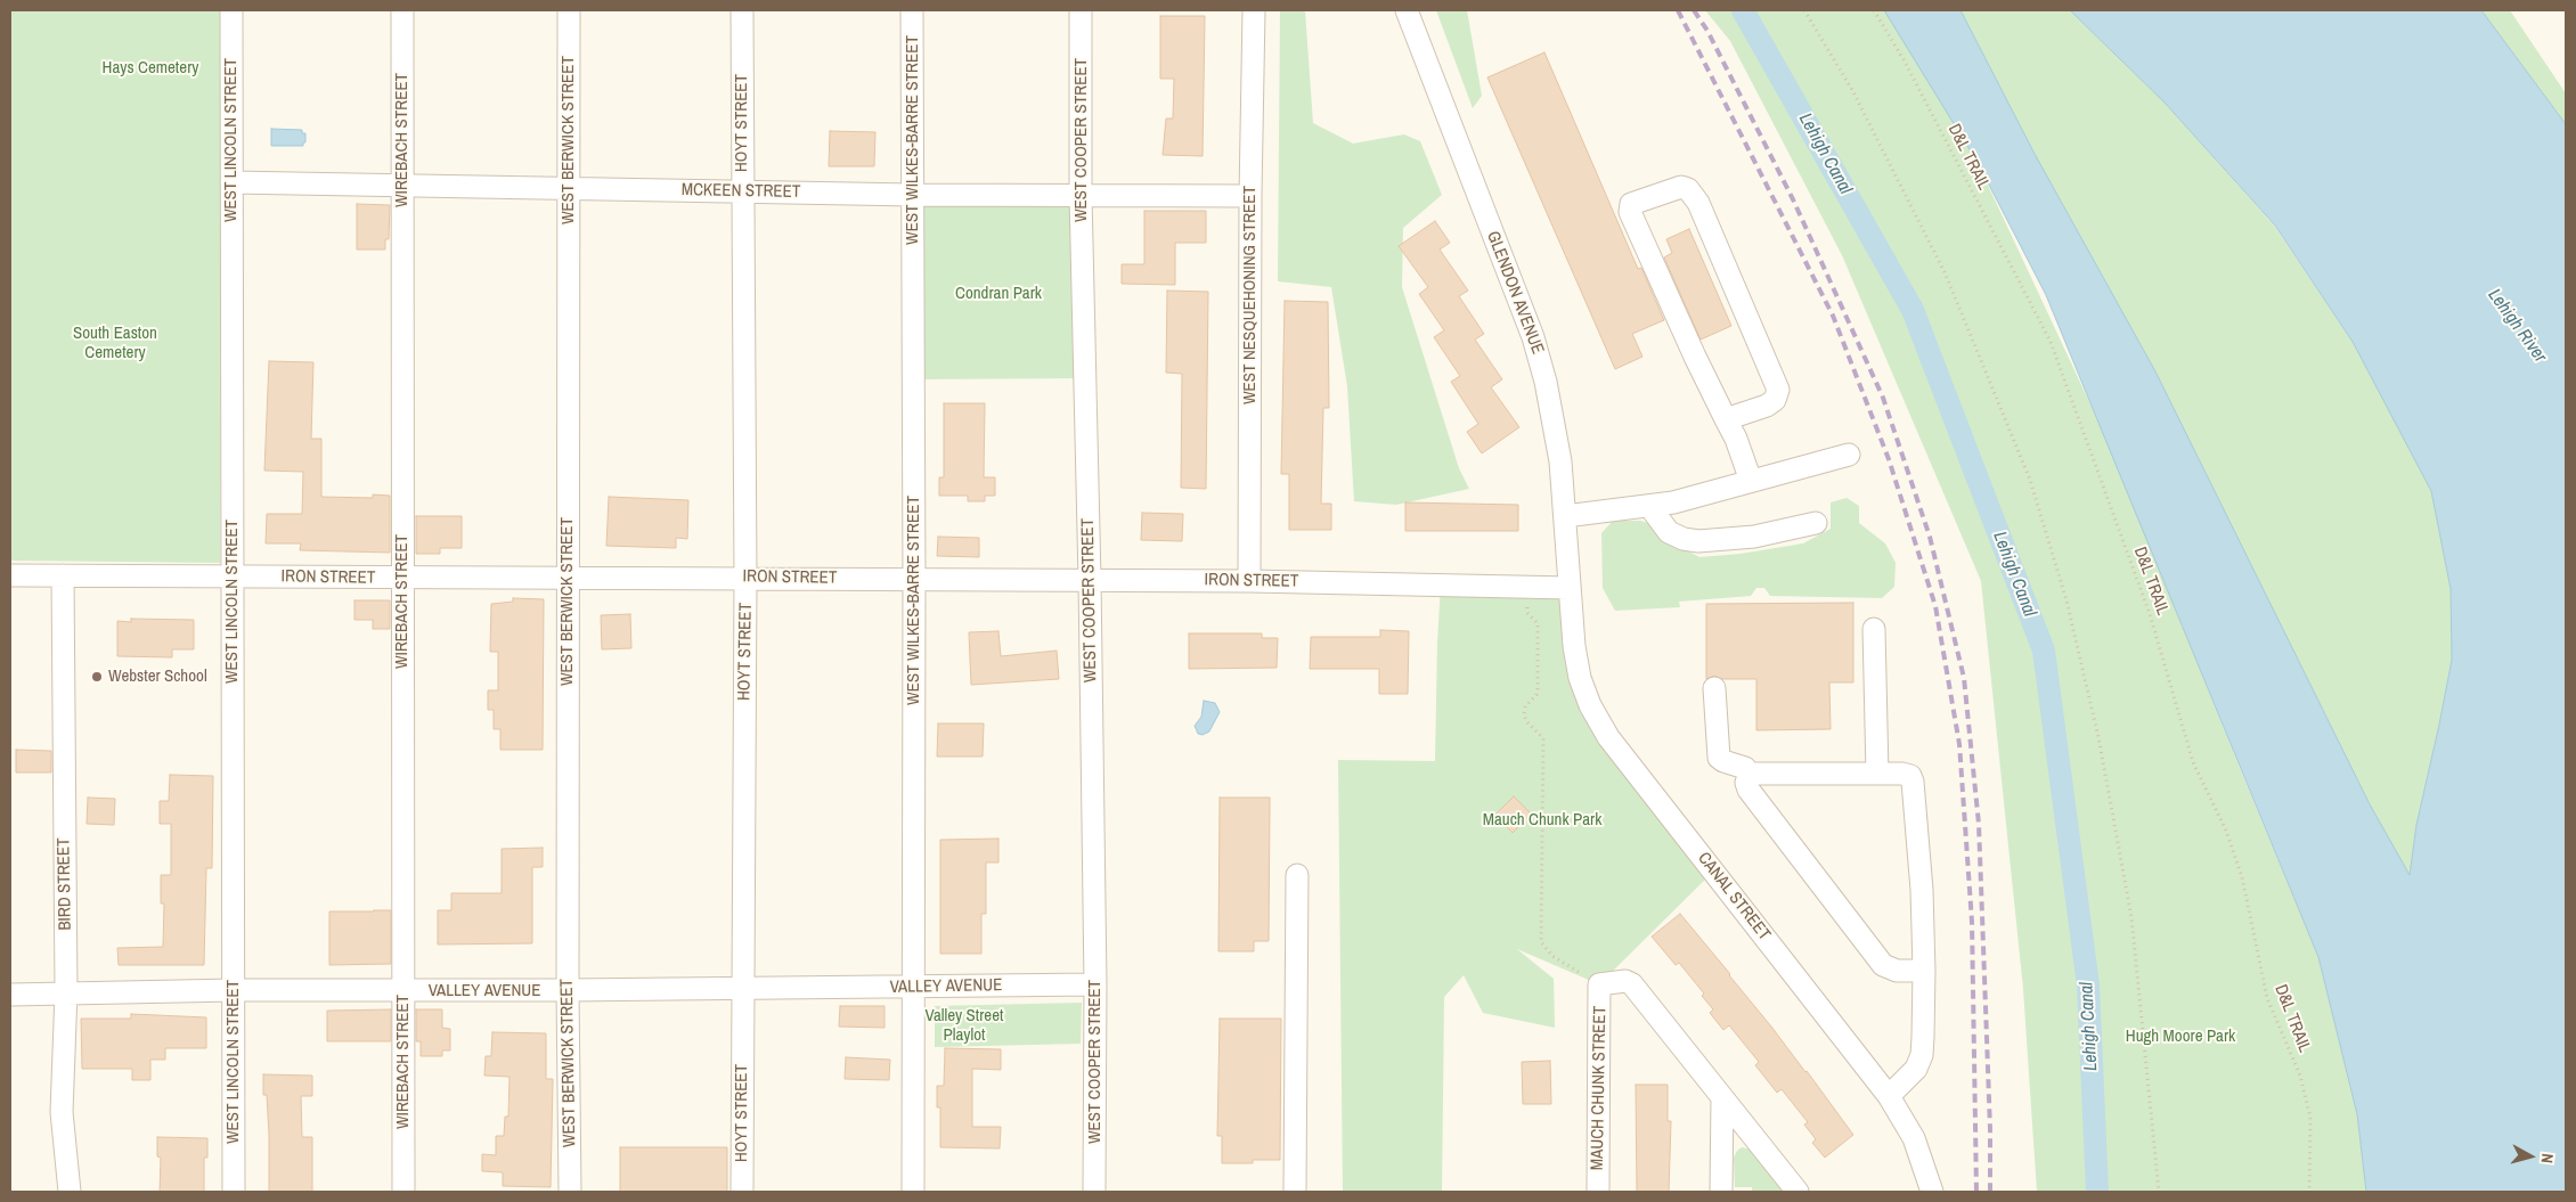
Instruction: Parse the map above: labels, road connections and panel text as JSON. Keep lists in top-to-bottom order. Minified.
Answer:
{"streets":{"street":["HOYT STREET","WEST LINCOLN STREET","WIREBACH STREET","WEST BERWICK STREET","WEST WILKES-BARRE STREET","WEST COOPER STREET","MCKEEN STREET","GLENDON AVENUE","WEST NESQUEHONING STREET","IRON STREET","BIRD STREET","CANAL STREET","VALLEY AVENUE","MAUCH CHUNK STREET"],"path":["D&L TRAIL"]},"crossings":[["HOYT STREET","MCKEEN STREET"],["HOYT STREET","IRON STREET"],["HOYT STREET","VALLEY AVENUE"],["WEST LINCOLN STREET","MCKEEN STREET"],["WEST LINCOLN STREET","IRON STREET"],["WEST LINCOLN STREET","VALLEY AVENUE"],["WIREBACH STREET","MCKEEN STREET"],["WIREBACH STREET","IRON STREET"],["WIREBACH STREET","VALLEY AVENUE"],["WEST BERWICK STREET","MCKEEN STREET"],["WEST BERWICK STREET","IRON STREET"],["WEST BERWICK STREET","VALLEY AVENUE"],["WEST WILKES-BARRE STREET","MCKEEN STREET"],["WEST WILKES-BARRE STREET","IRON STREET"],["WEST WILKES-BARRE STREET","VALLEY AVENUE"],["WEST COOPER STREET","MCKEEN STREET"],["WEST COOPER STREET","IRON STREET"],["WEST COOPER STREET","VALLEY AVENUE"],["MCKEEN STREET","WEST NESQUEHONING STREET"],["GLENDON AVENUE","IRON STREET"],["GLENDON AVENUE","CANAL STREET"],["WEST NESQUEHONING STREET","IRON STREET"],["IRON STREET","BIRD STREET"],["IRON STREET","CANAL STREET"],["BIRD STREET","VALLEY AVENUE"]],"water":["Lehigh Canal","Lehigh River"],"parks":["Hays Cemetery","Condran Park","South Easton Cemetery","Mauch Chunk Park","Valley Street Playlot","Hugh Moore Park"],"places":["Webster School"],"north":"right"}
